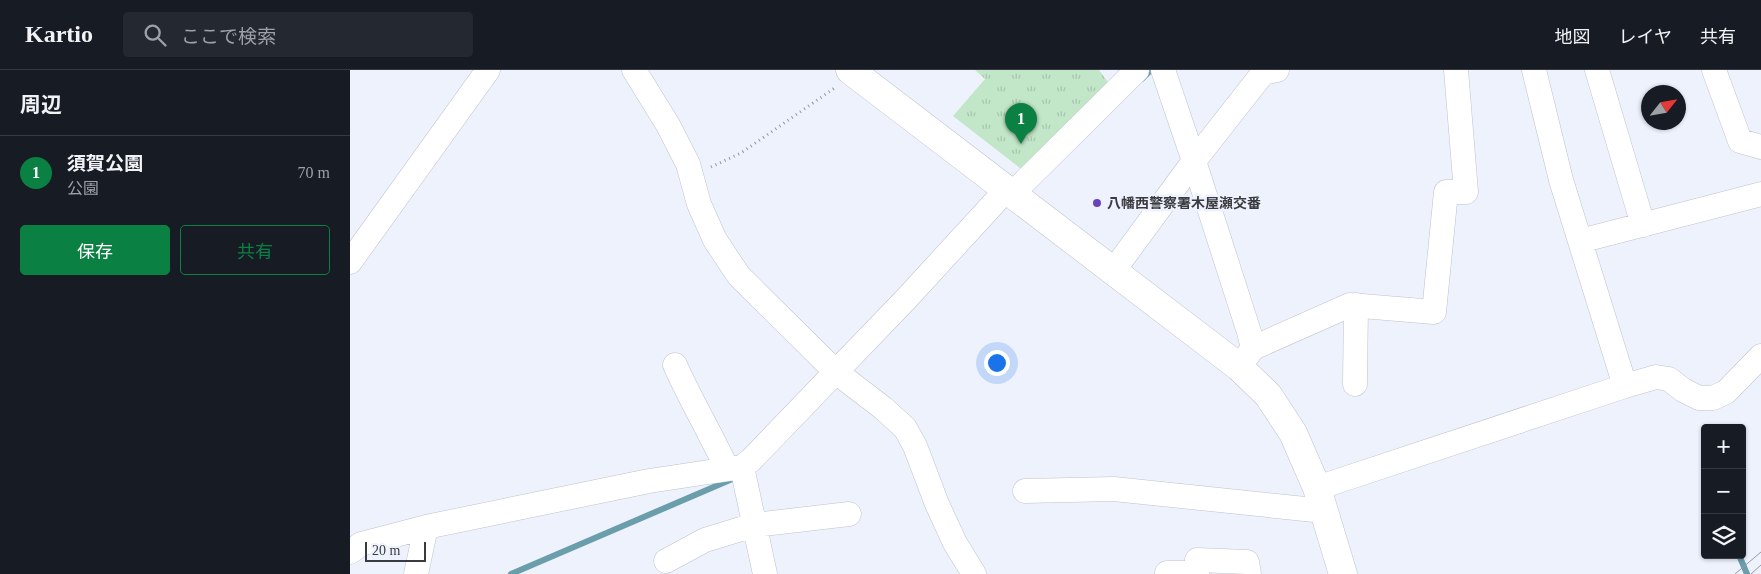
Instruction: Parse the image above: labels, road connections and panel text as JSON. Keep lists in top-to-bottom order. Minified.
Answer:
{"places":["八幡西警察署木屋瀬交番"],"scale_bar":"20 m","north":"top right","page":{"header":"Kartio","search":"ここで検索","nav":["地図","レイヤ","共有"],"heading":"周辺","pins":"1","list":[{"mark":"1","name":"須賀公園","note":"公園","value":"70 m"}],"buttons":["保存","共有"],"map_buttons":["+","−"],"scale":"20 m"}}
